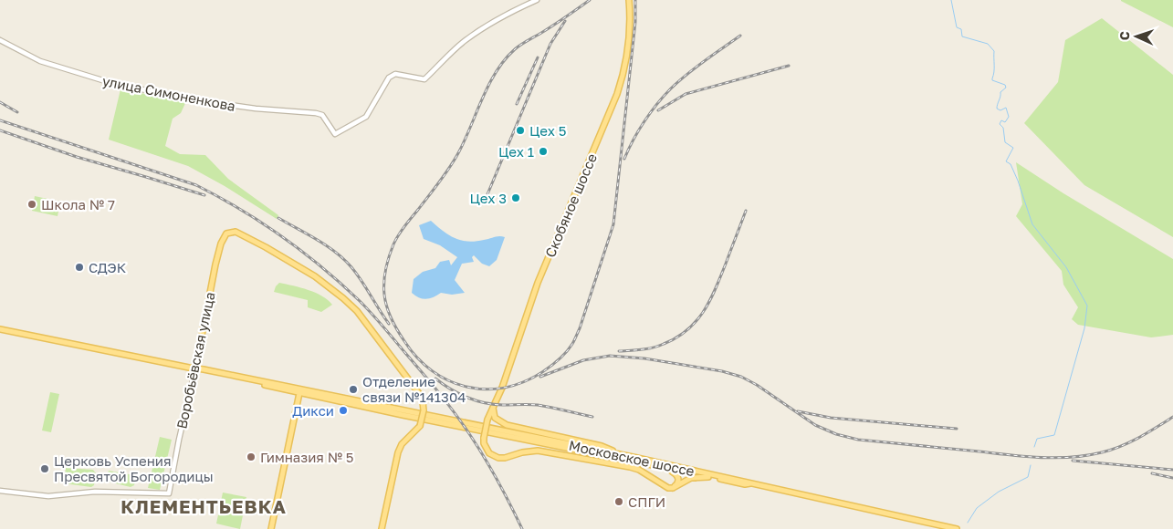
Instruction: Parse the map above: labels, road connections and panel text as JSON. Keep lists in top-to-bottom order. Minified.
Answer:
{"streets":{"main road":["Скобяное шоссе","Воробьёвская улица","Московское шоссе"],"street":["улица Симоненкова"]},"crossings":[["Скобяное шоссе","Московское шоссе"]],"districts":["КЛЕМЕНТЬЕВКА"],"places":["Цех 5","Цех 1","Цех 3","Школа № 7","СДЭК","Отделение связи №141304","Дикси","Гимназия № 5","Церковь Успения Пресвятой Богородицы","СПГИ"],"north":"left"}
